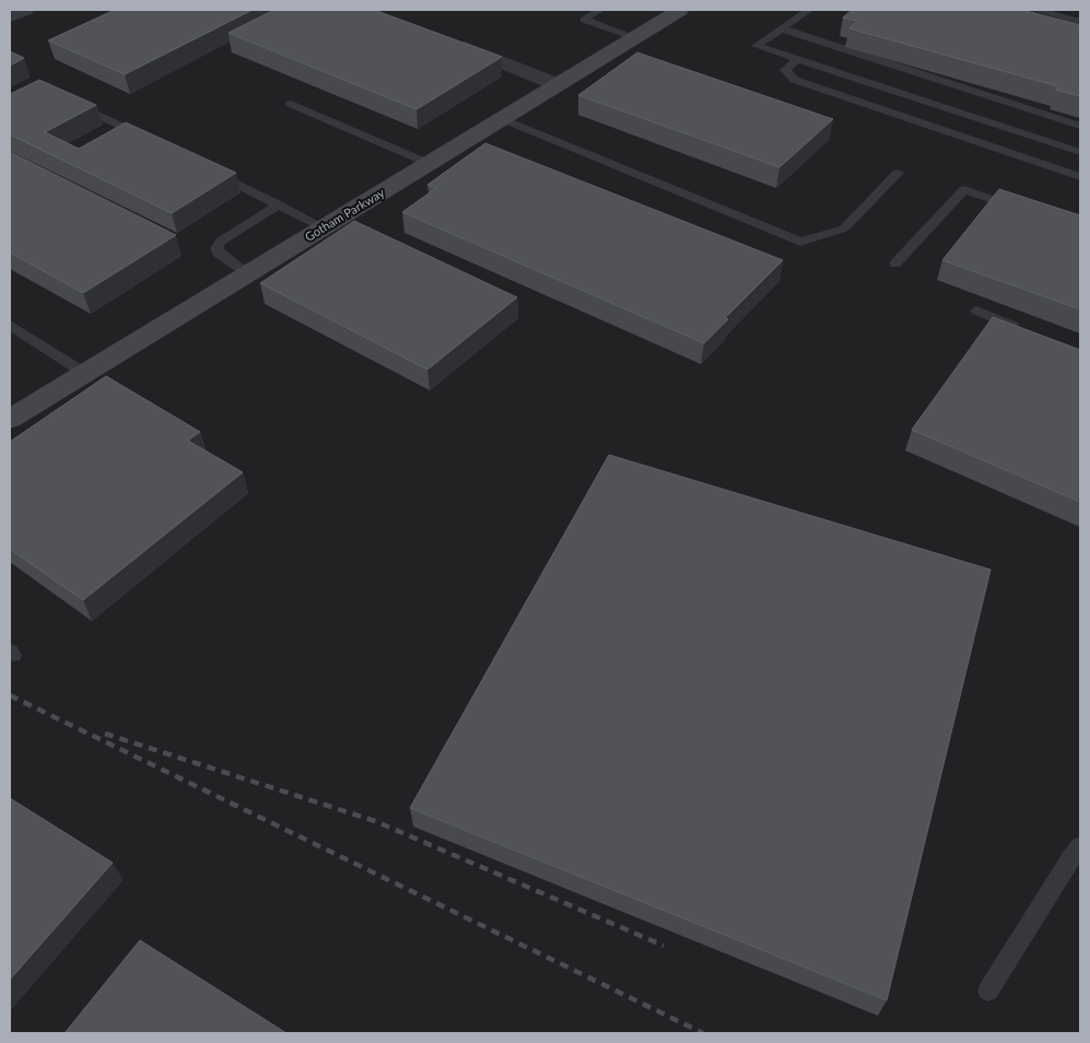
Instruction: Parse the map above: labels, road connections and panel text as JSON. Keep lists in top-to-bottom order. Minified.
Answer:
{"streets":{"street":["Gotham Parkway"]}}
